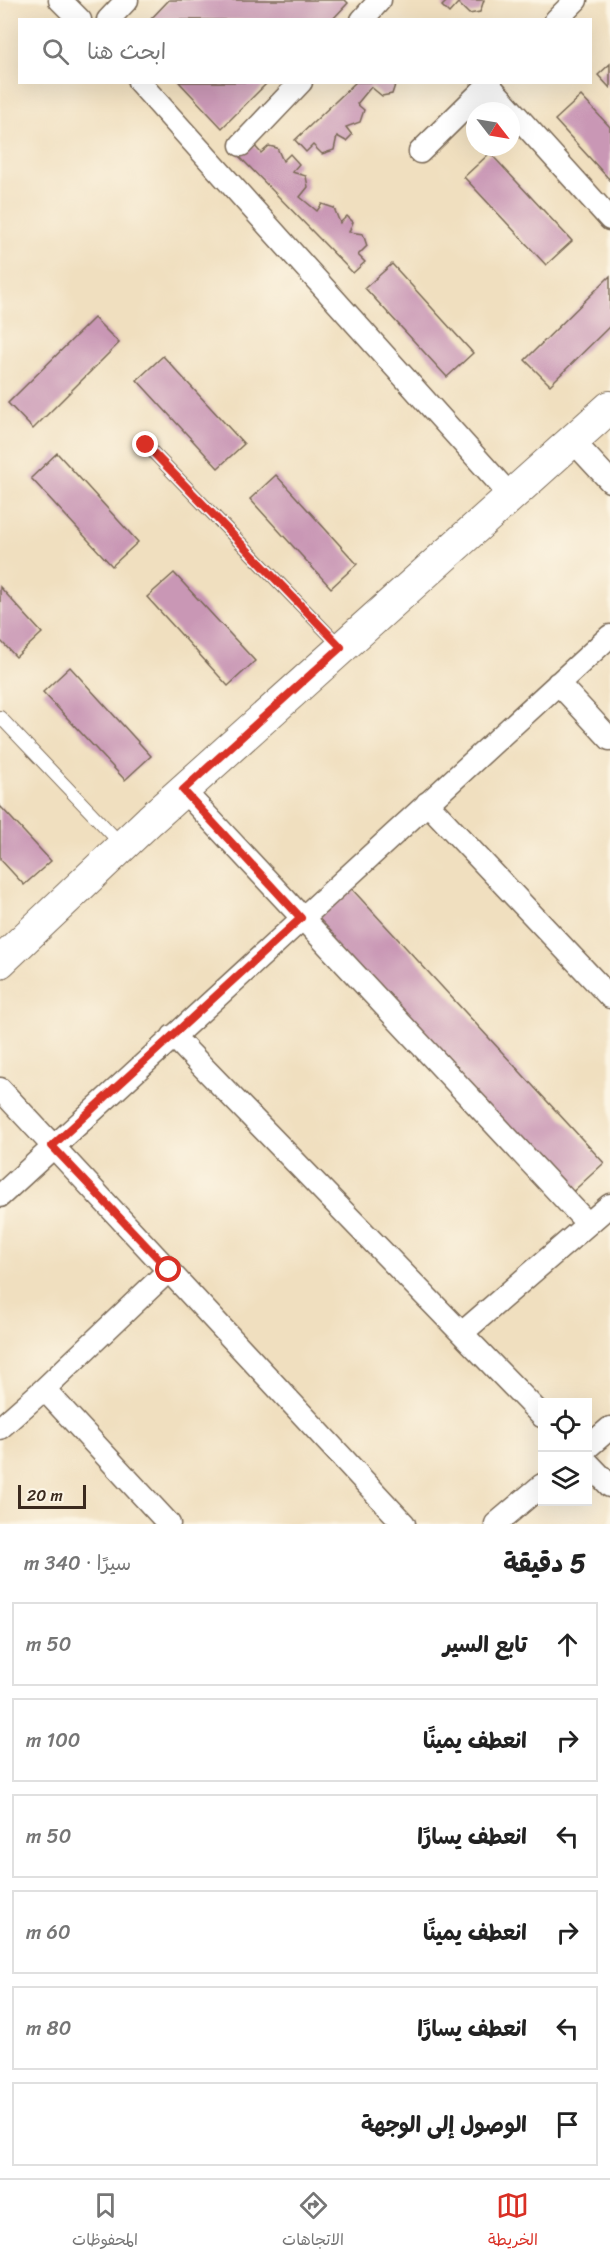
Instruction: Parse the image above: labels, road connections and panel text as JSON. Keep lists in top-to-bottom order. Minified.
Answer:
{"scale_bar":"20 m","north":"bottom right","page":{"search":"ابحث هنا","scale":"20 m","heading":["5 دقيقة","سيرًا · 340 m"],"list":[["تابع السير","50 m"],["انعطف يمينًا","100 m"],["انعطف يسارًا","50 m"],["انعطف يمينًا","60 m"],["انعطف يسارًا","80 m"],"الوصول إلى الوجهة"],"nav":["الخريطة","الاتجاهات","المحفوظات"]}}
